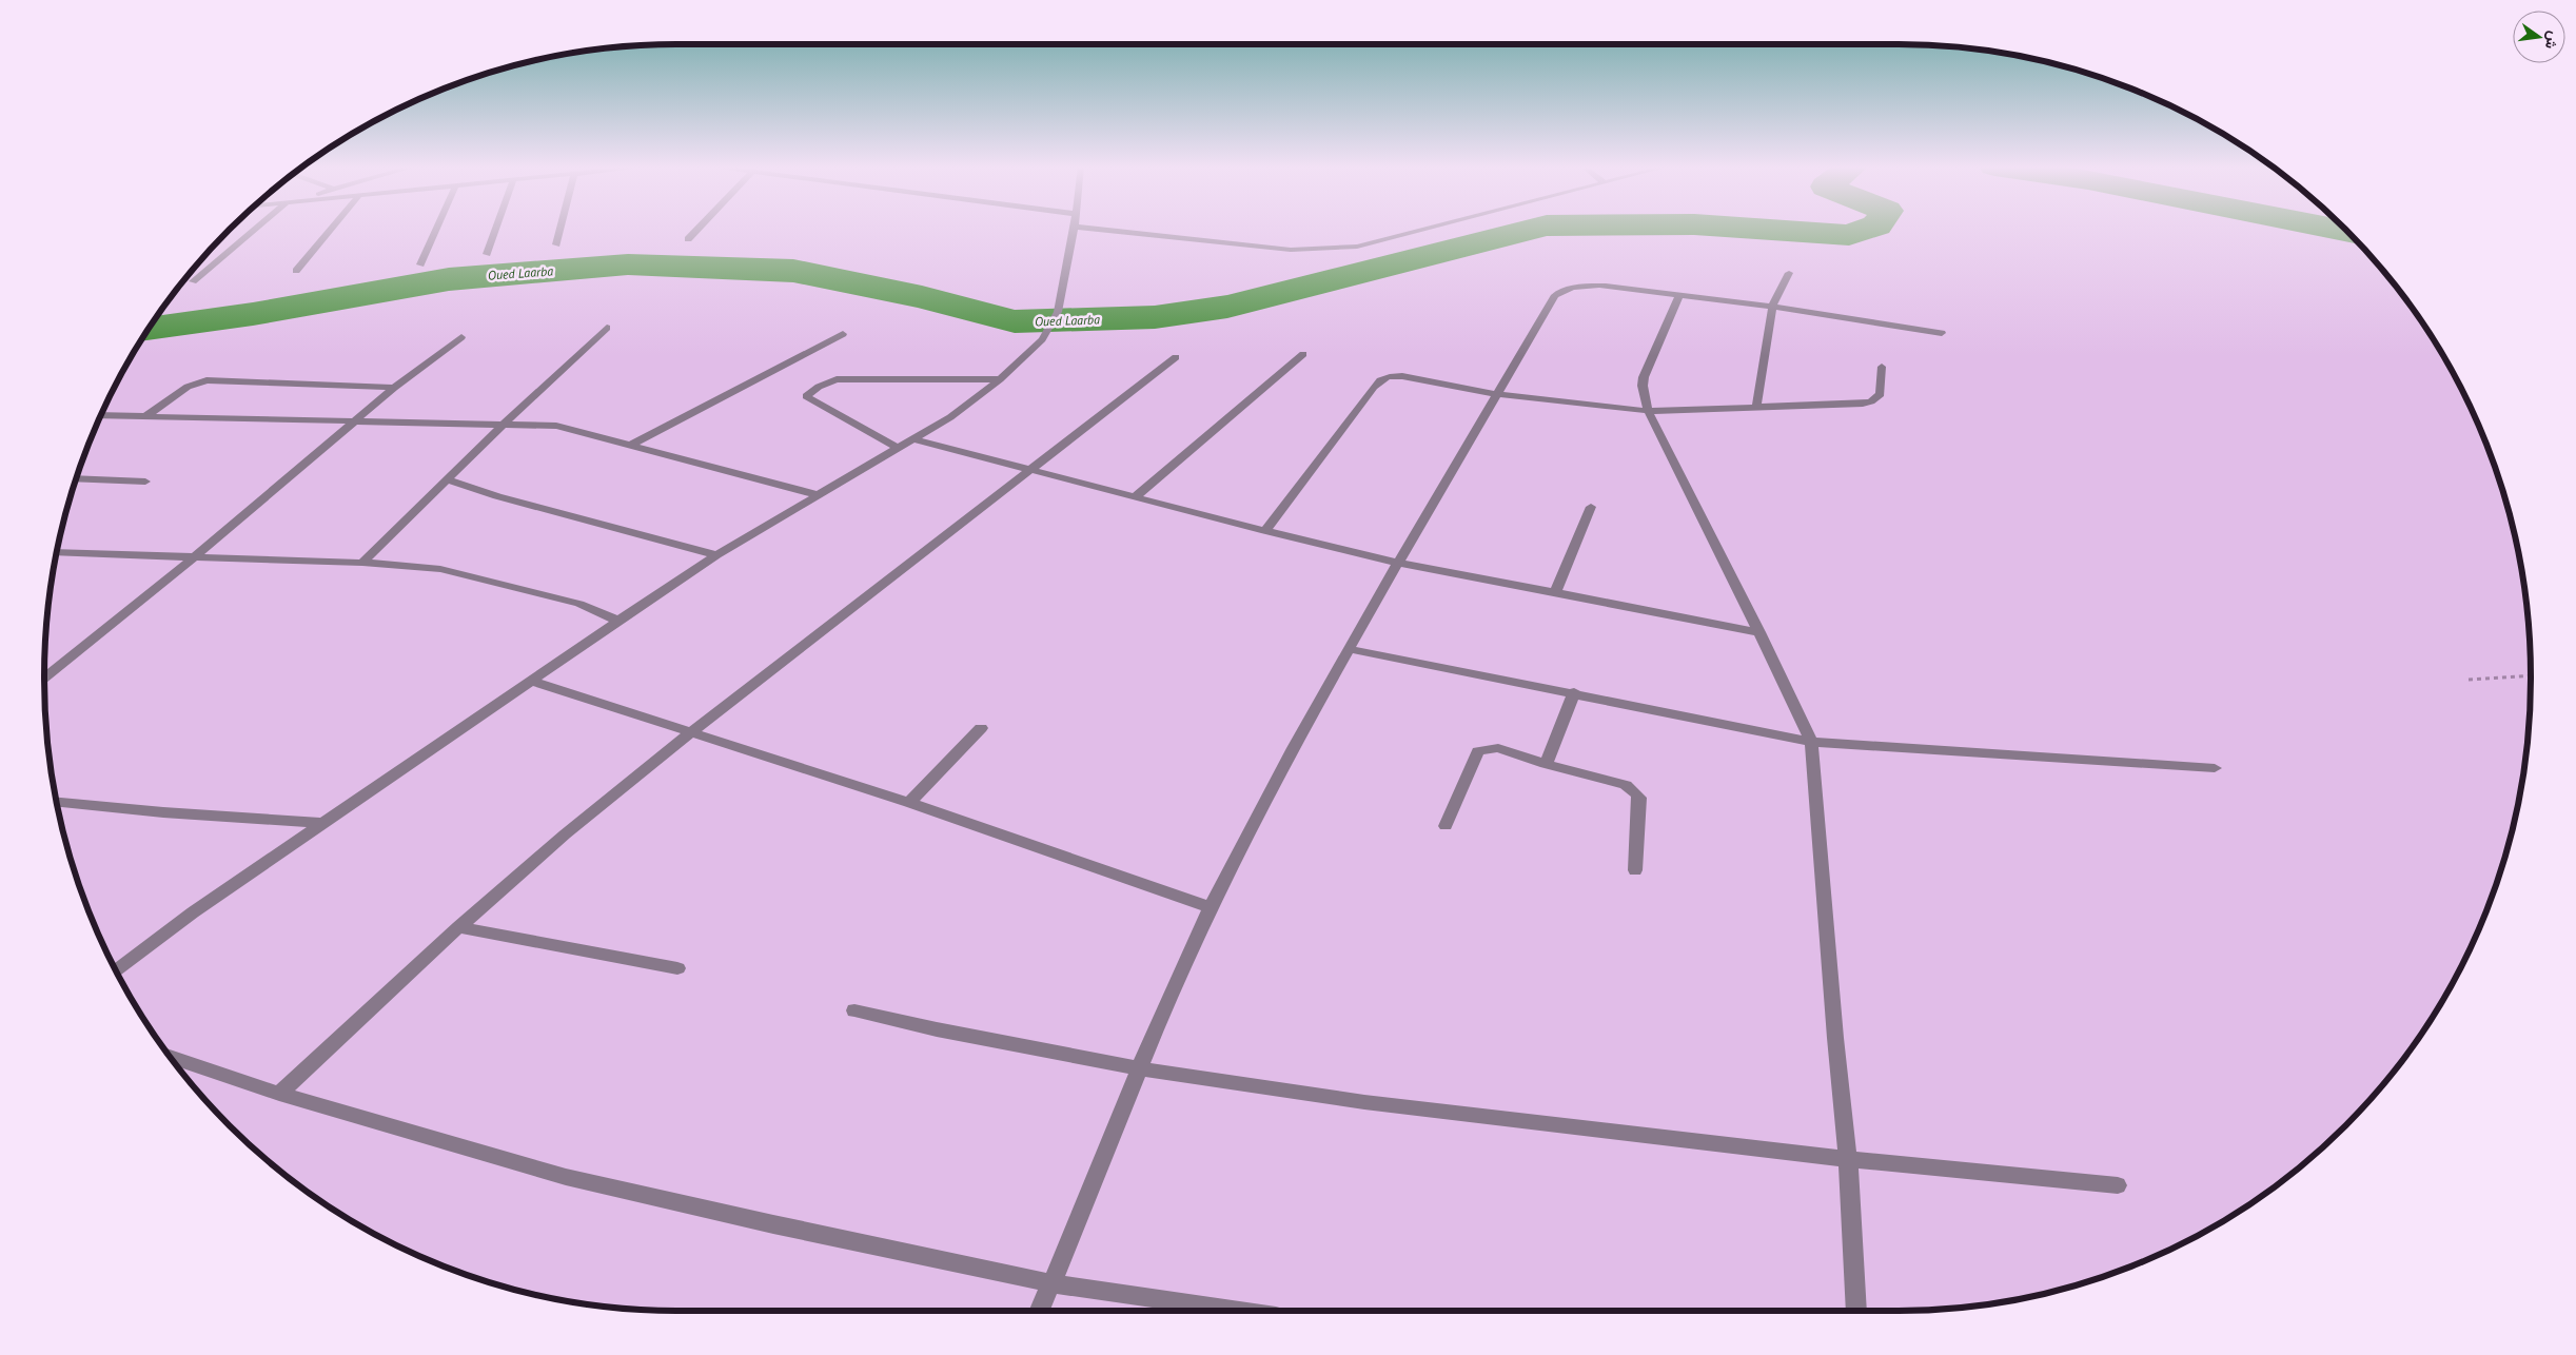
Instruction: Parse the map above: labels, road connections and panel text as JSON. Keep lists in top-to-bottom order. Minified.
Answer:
{"water":["Oued Laarba"],"north":"right"}
